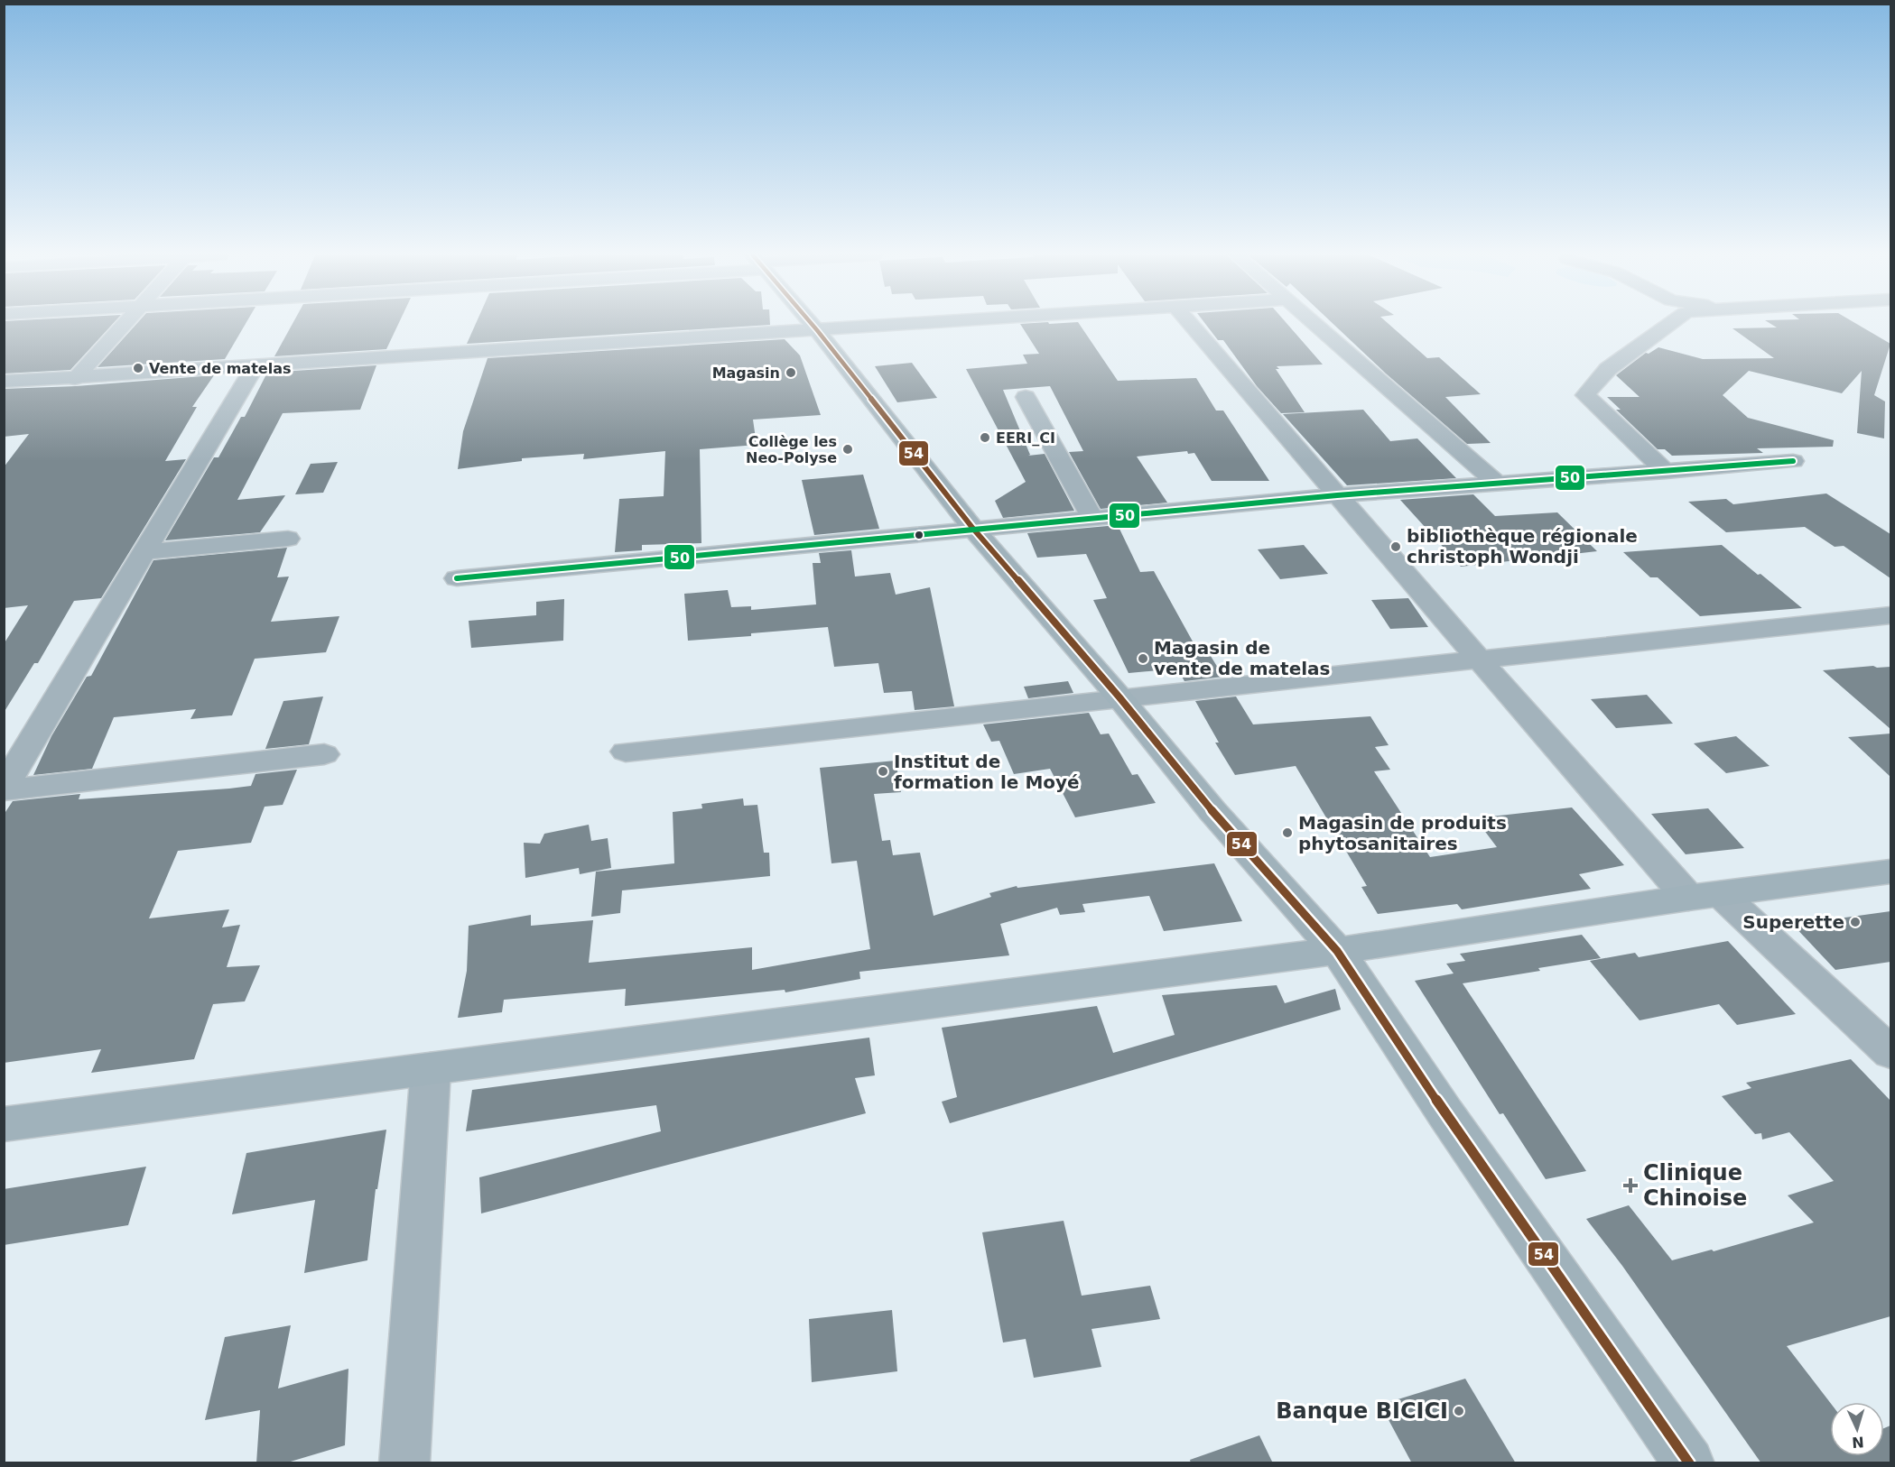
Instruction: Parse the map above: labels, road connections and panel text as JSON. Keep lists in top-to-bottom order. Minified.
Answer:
{"places":{"other":["Vente de matelas","Magasin","EERI_CI","Collège les Neo-Polyse","bibliothèque régionale christoph Wondji","Magasin de vente de matelas","Institut de formation le Moyé","Magasin de produits phytosanitaires","Superette","Banque BICICI"],"health":["Clinique Chinoise"]},"lines":["transit line 54","transit line 50"],"north":"bottom"}
